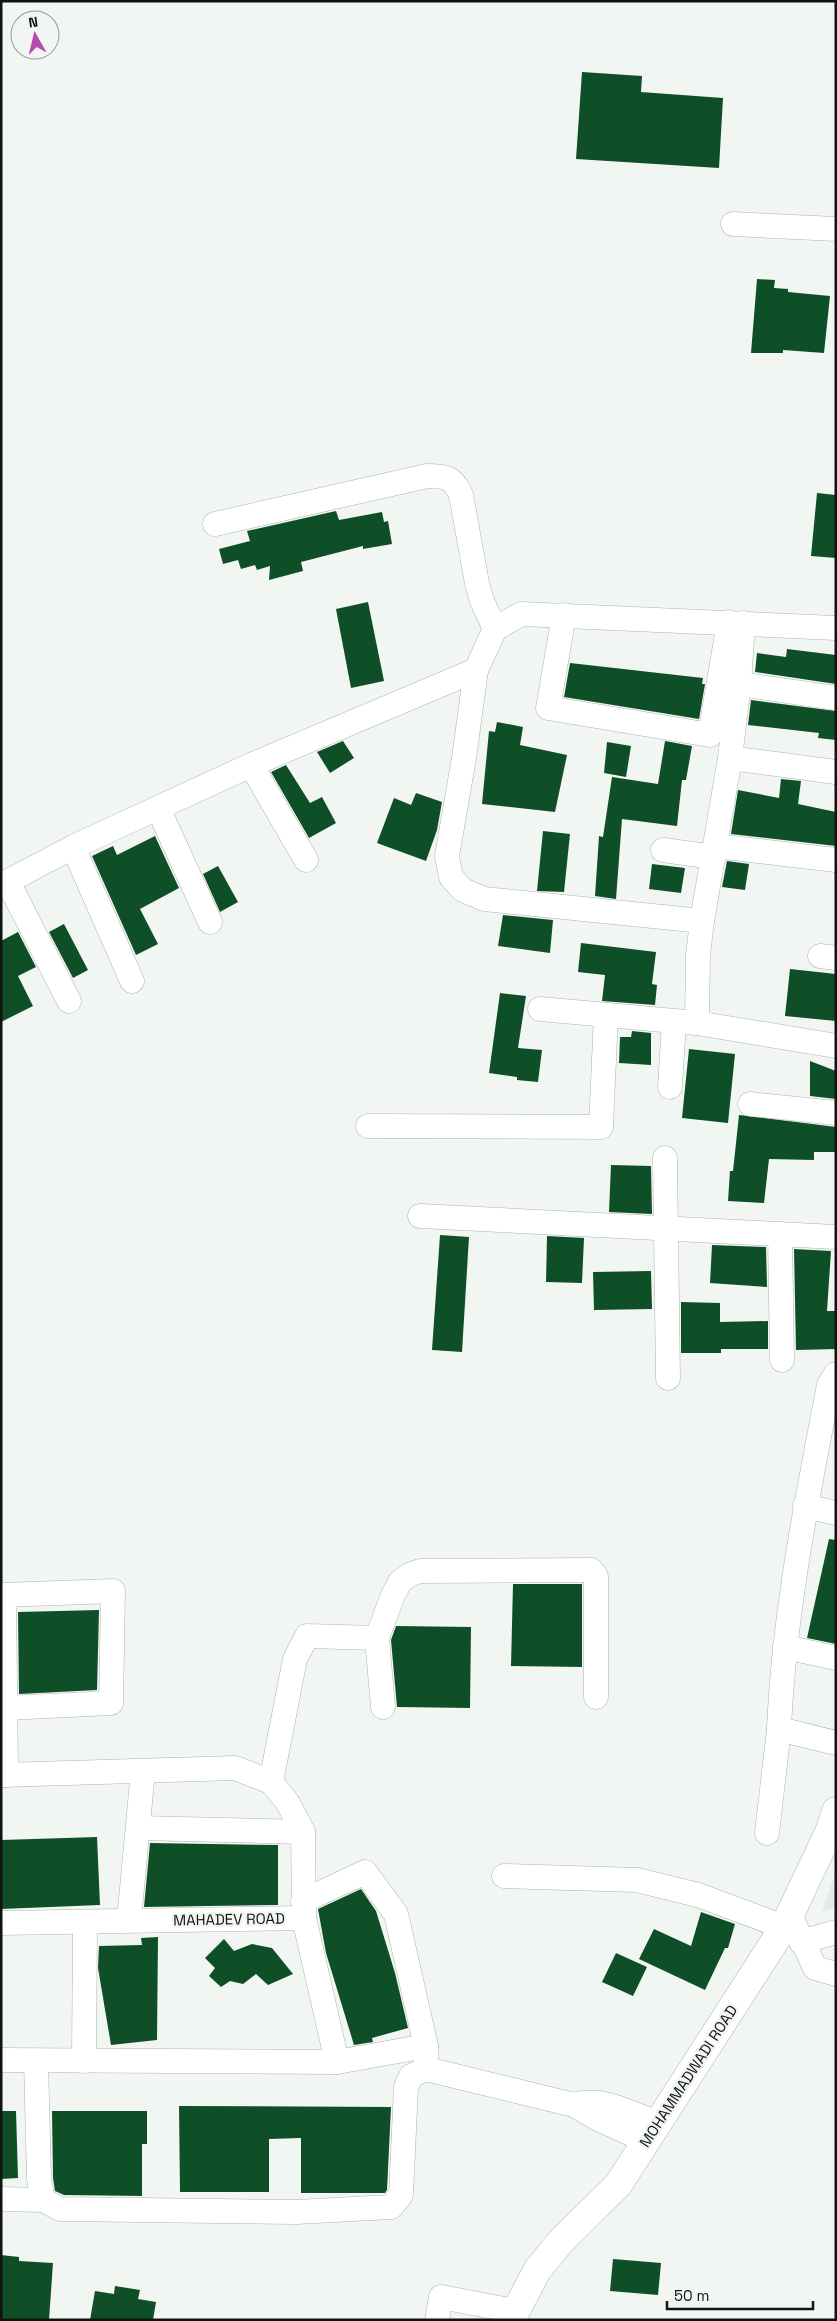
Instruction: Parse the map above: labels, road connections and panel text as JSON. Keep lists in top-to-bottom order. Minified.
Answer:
{"streets":{"main road":["MOHAMMADWADI ROAD"],"street":["MAHADEV ROAD"]},"scale_bar":"50 m","north":"top"}
